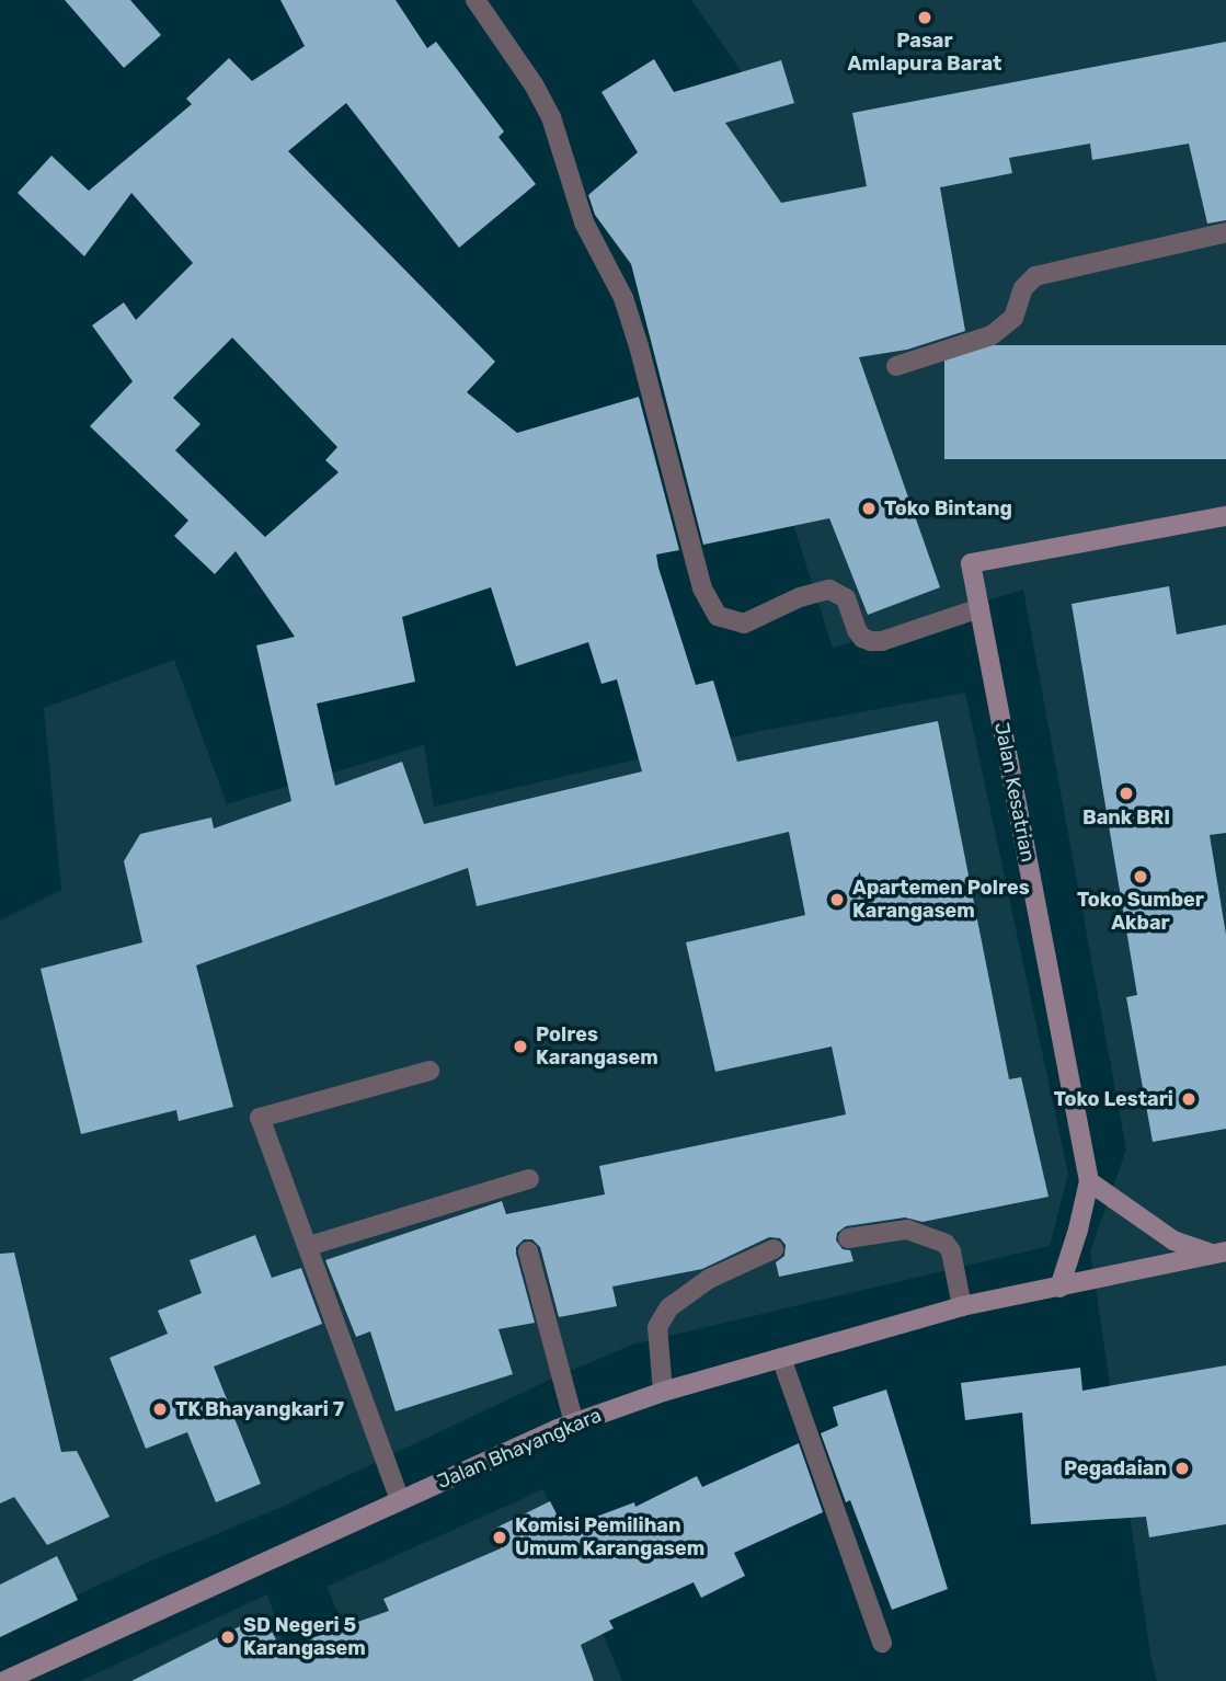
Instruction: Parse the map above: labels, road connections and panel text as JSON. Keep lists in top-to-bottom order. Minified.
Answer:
{"streets":{"street":["Jalan Kesatrian","Jalan Bhayangkara"]},"places":["Pasar Amlapura Barat","Toko Bintang","Bank BRI","Toko Sumber Akbar","Apartemen Polres Karangasem","Polres Karangasem","Toko Lestari","TK Bhayangkari 7","Pegadaian","Komisi Pemilihan Umum Karangasem","SD Negeri 5 Karangasem"]}
